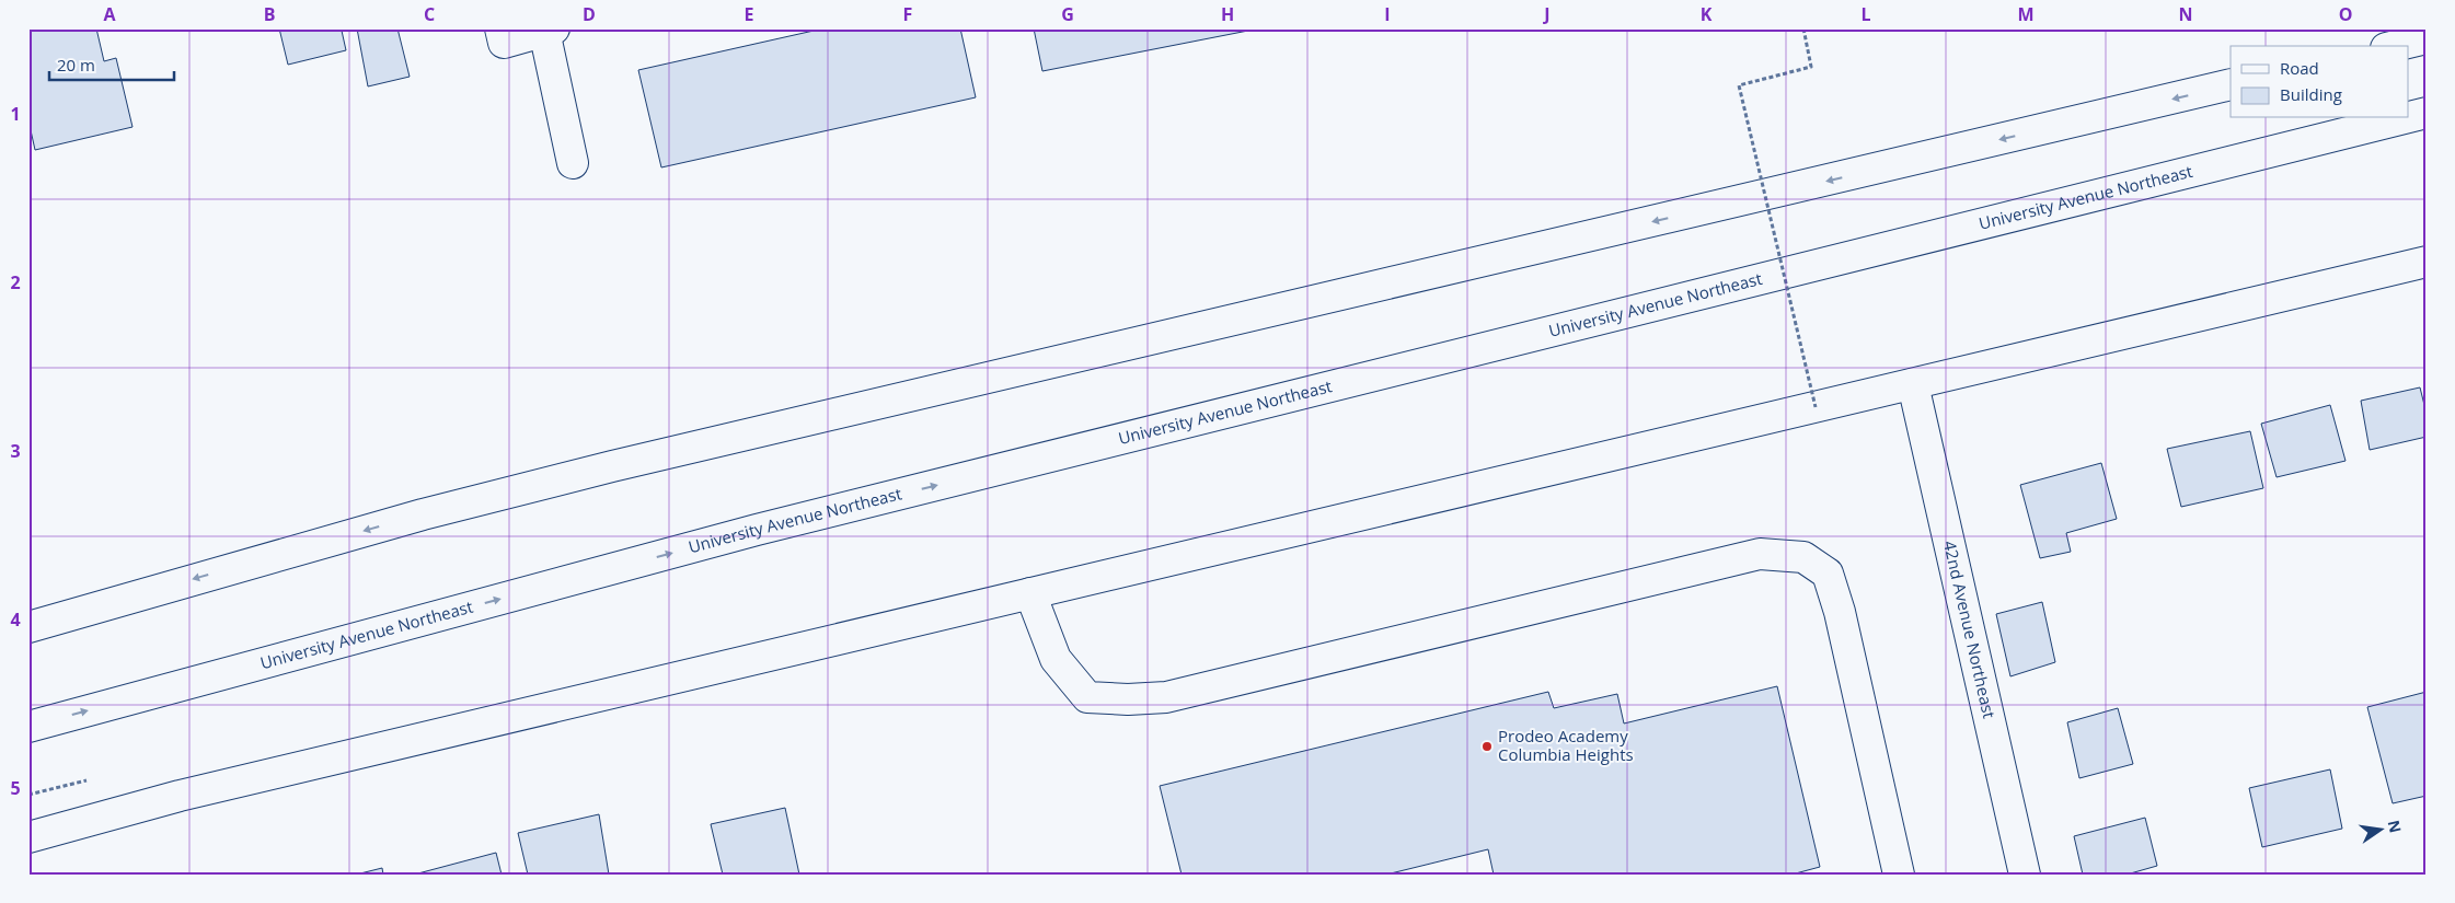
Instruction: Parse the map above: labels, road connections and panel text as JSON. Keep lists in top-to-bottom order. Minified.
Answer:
{"streets":{"main road":["University Avenue Northeast","42nd Avenue Northeast"]},"places":["Prodeo Academy Columbia Heights"],"legend":["Road","Building"],"scale_bar":"20 m","north":"right","grid":{"columns":["A","B","C","D","E","F","G","H","I","J","K","L","M","N","O"],"rows":["1","2","3","4","5"]}}
